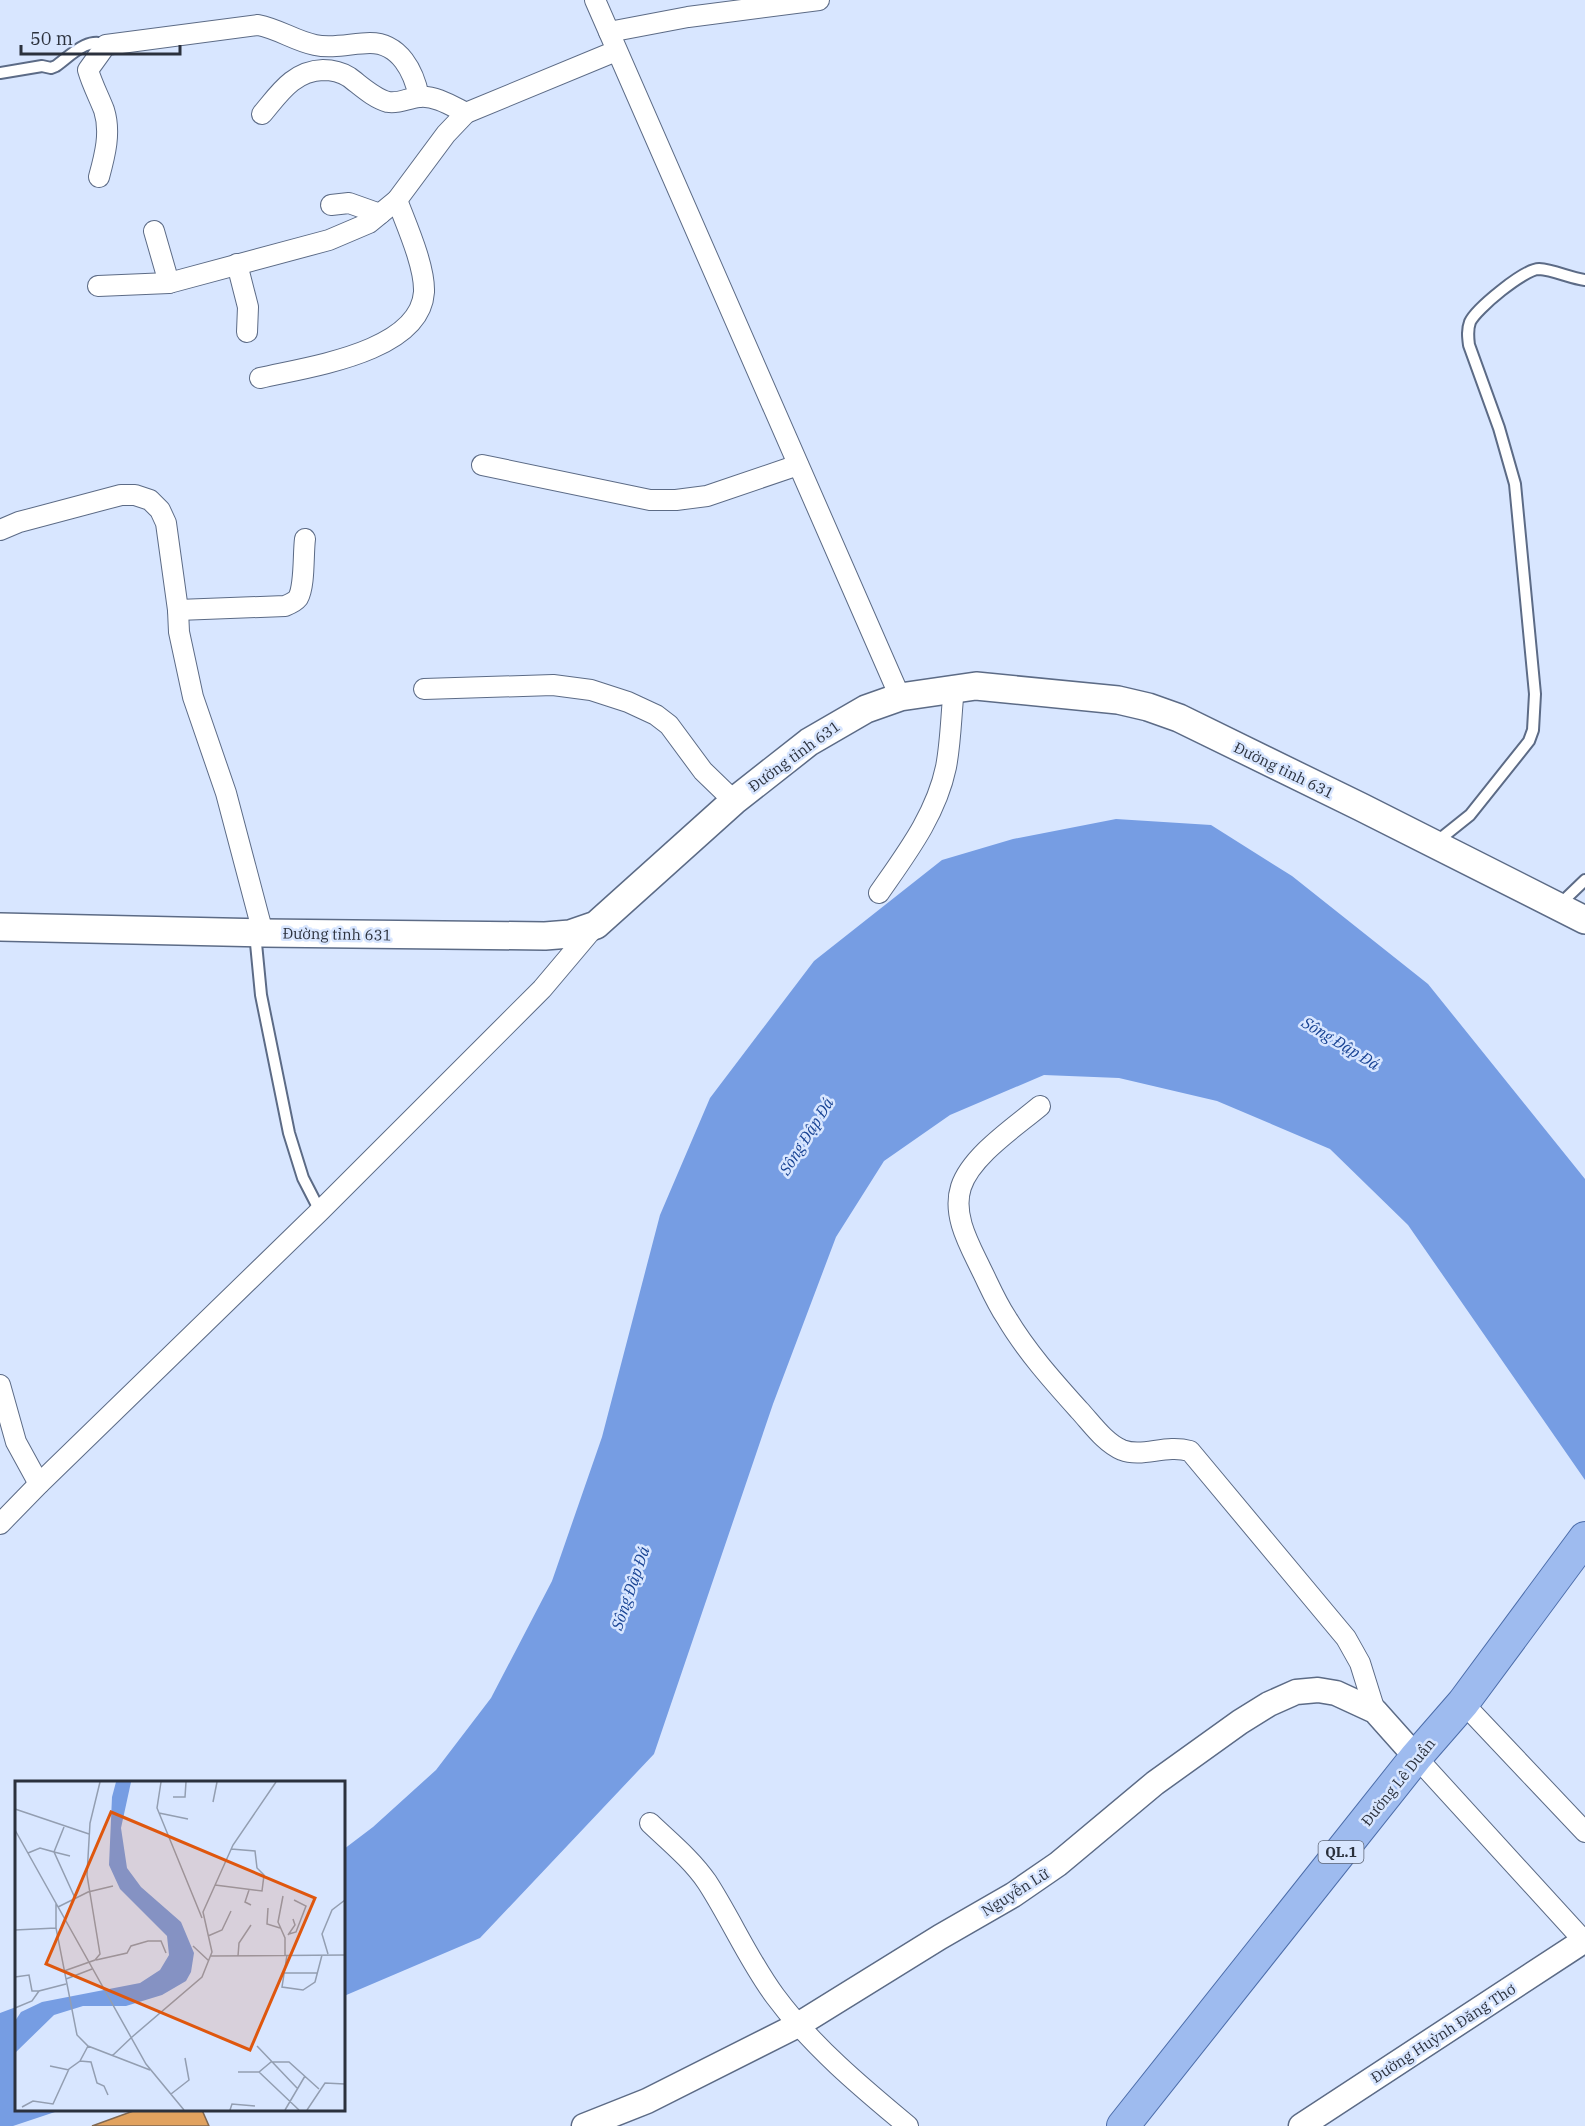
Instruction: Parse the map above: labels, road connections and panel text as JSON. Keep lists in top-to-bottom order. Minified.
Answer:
{"streets":{"main road":["Đường tỉnh 631","Đường Lê Duẩn","QL.1"],"street":["Nguyễn Lữ","Đường Huỳnh Đăng Thơ"]},"crossings":[["Đường Lê Duẩn","Nguyễn Lữ"]],"water":["Sông Đập Đá"],"scale_bar":"50 m"}
